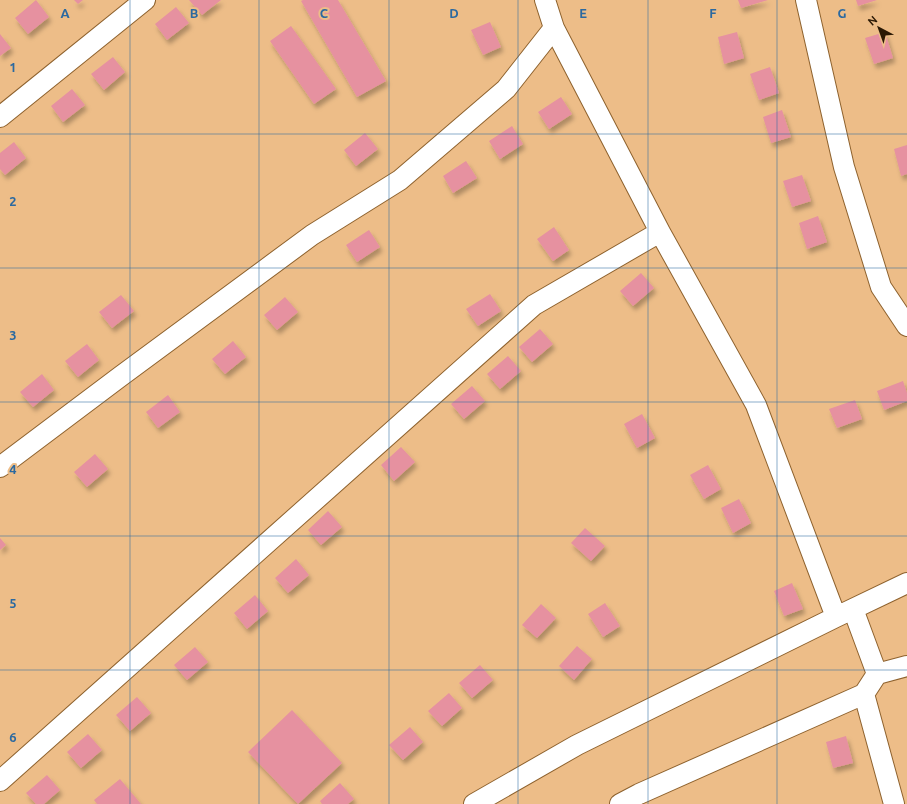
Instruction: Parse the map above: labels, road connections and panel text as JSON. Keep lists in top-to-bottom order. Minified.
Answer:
{"north":"top left","grid":{"columns":["A","B","C","D","E","F","G"],"rows":["1","2","3","4","5","6"]}}
